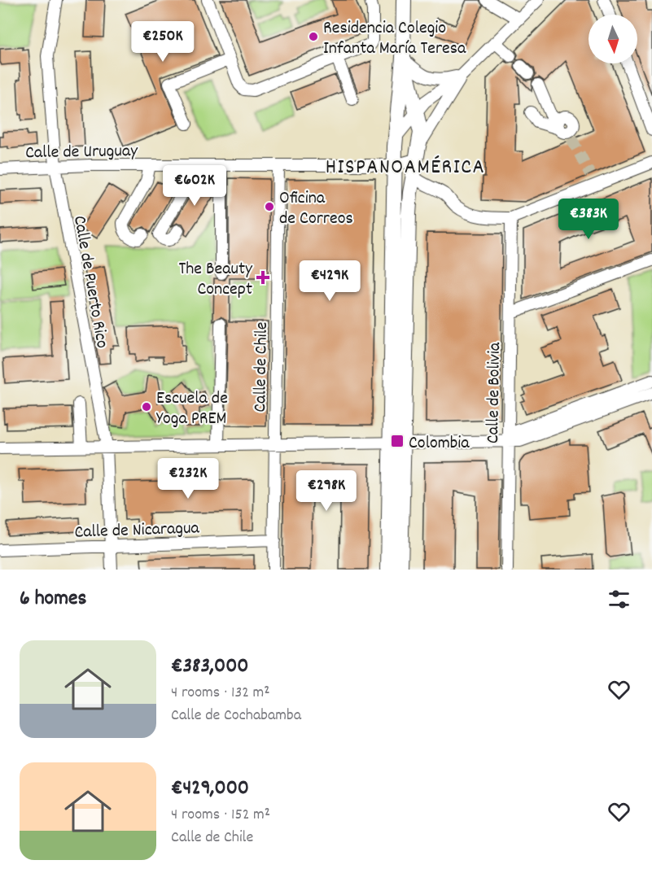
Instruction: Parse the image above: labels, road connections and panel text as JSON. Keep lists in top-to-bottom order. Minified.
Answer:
{"streets":{"street":["Calle de Uruguay","Calle de Puerto Rico","Calle de Chile","Calle de Bolivia","Calle de Nicaragua"]},"crossings":[["Calle de Uruguay","Calle de Puerto Rico"],["Calle de Uruguay","Calle de Chile"],["Calle de Puerto Rico","Calle de Nicaragua"],["Calle de Chile","Calle de Nicaragua"]],"districts":["HISPANOAMÉRICA"],"places":{"other":["Residencia Colegio Infanta María Teresa","Oficina de Correos","Escuela de Yoga PREM"],"health":["The Beauty Concept"],"transit":["Colombia"]},"north":"bottom","page":{"price":["€250K","€602K","€383K","€429K","€232K","€298K"],"heading":"6 homes","list":[{"name":"€383,000","note":"4 rooms · 132 m² · Calle de Cochabamba"},{"name":"€429,000","note":"4 rooms · 152 m² · Calle de Chile"}]}}
